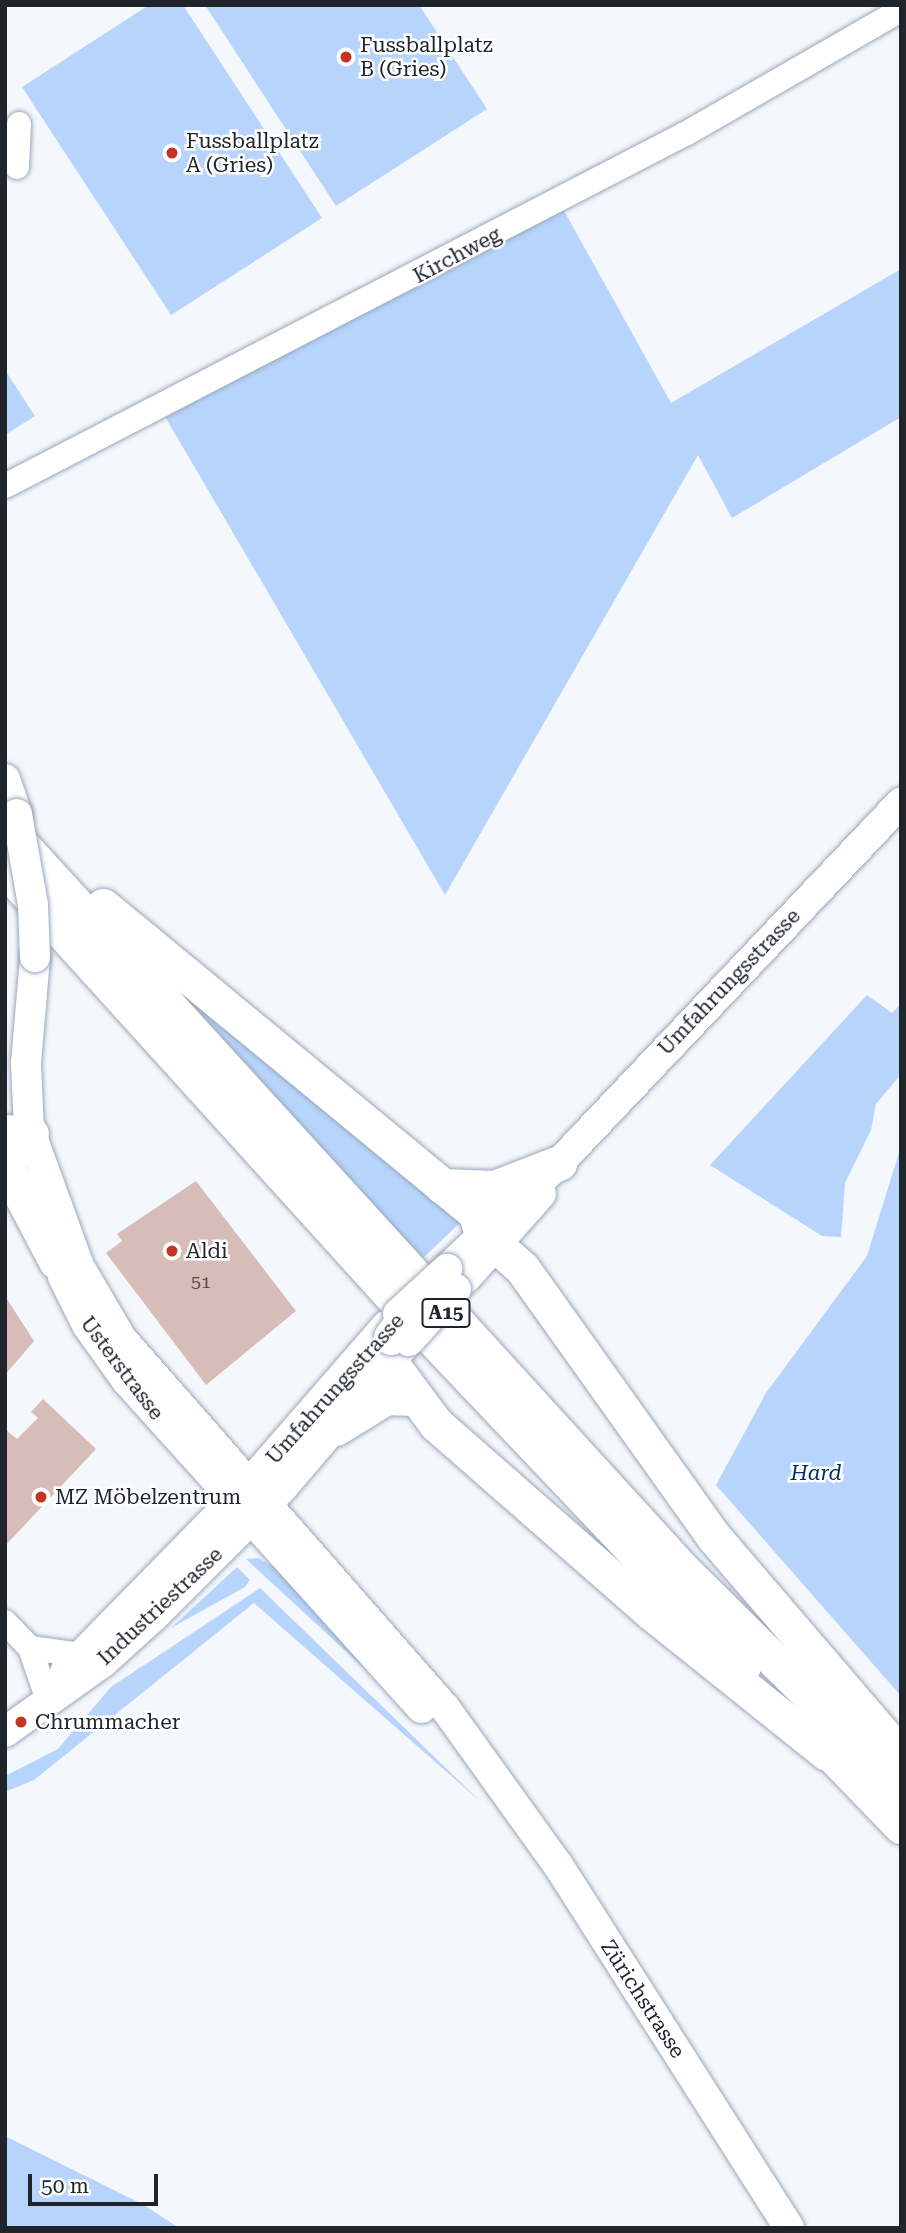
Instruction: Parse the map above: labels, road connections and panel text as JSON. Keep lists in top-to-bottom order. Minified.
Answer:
{"streets":{"highway":["A15"],"main road":["Umfahrungsstrasse","Usterstrasse","Industriestrasse","Zürichstrasse"],"street":["Kirchweg"]},"crossings":[["Umfahrungsstrasse","Usterstrasse"],["Umfahrungsstrasse","Industriestrasse"],["Umfahrungsstrasse","Zürichstrasse"],["Usterstrasse","Industriestrasse"],["Usterstrasse","Zürichstrasse"],["Industriestrasse","Zürichstrasse"]],"parks":["Hard"],"places":["Fussballplatz B (Gries)","Fussballplatz A (Gries)","Aldi","MZ Möbelzentrum","Chrummacher"],"house_numbers":["51"],"scale_bar":"50 m"}
